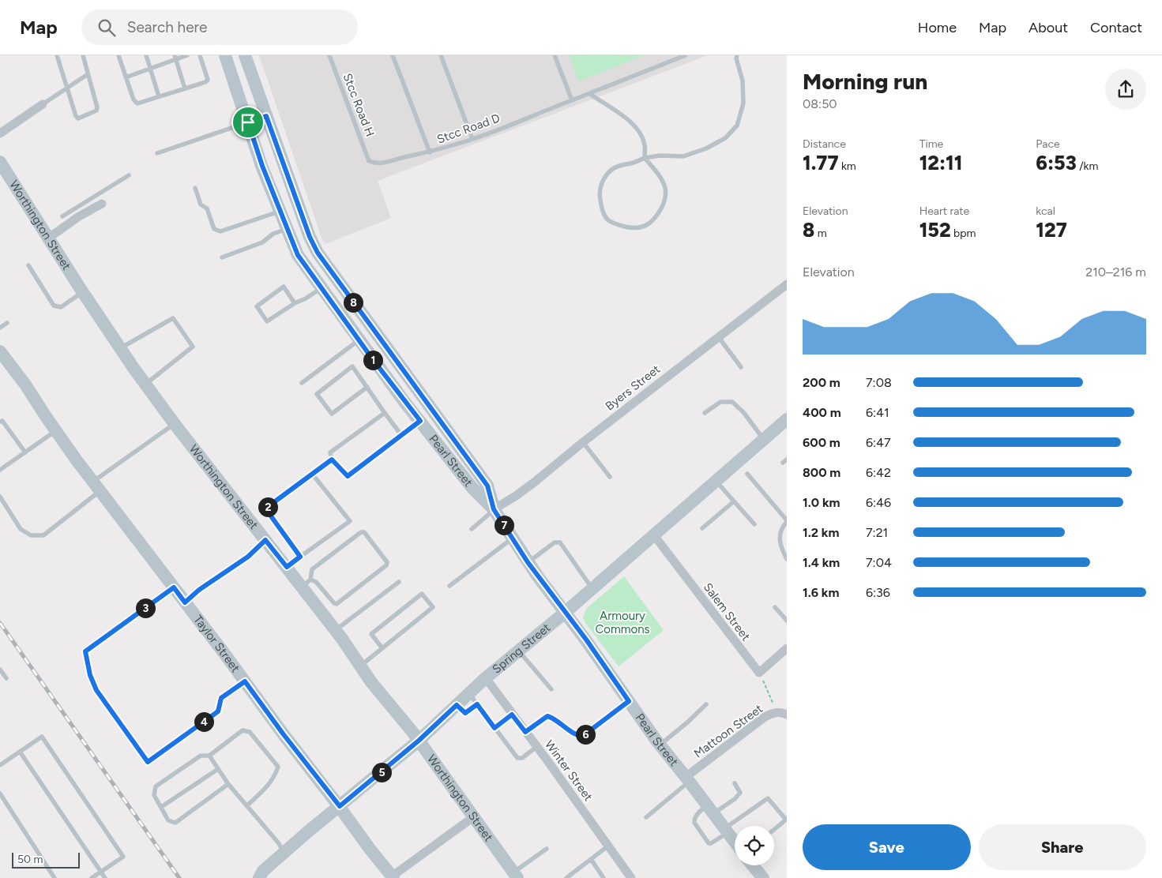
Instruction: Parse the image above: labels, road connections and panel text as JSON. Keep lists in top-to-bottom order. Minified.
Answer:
{"streets":{"street":["Worthington Street","Byers Street","Pearl Street","Salem Street","Taylor Street","Spring Street","Mattoon Street","Winter Street"],"lane":["Stcc Road H","Stcc Road D"]},"crossings":[["Stcc Road H","Stcc Road D"],["Worthington Street","Spring Street"],["Byers Street","Pearl Street"],["Pearl Street","Spring Street"],["Pearl Street","Mattoon Street"],["Salem Street","Spring Street"],["Taylor Street","Spring Street"],["Spring Street","Winter Street"]],"parks":["Armoury Commons"],"scale_bar":"50 m","page":{"header":"Map","search":"Search here","nav":["Home","Map","About","Contact"],"heading":["Morning run","08:50"],"stats":[["Distance","1.77 km"],["Time","12:11"],["Pace","6:53 /km"],["Elevation","8 m"],["Heart rate","152 bpm"],["kcal","127"]],"chart":["Elevation","210–216 m"],"pins":["8","1","2","7","3","4","6","5"],"list":[{"name":"200 m","note":"7:08"},{"name":"400 m","note":"6:41"},{"name":"600 m","note":"6:47"},{"name":"800 m","note":"6:42"},{"name":"1.0 km","note":"6:46"},{"name":"1.2 km","note":"7:21"},{"name":"1.4 km","note":"7:04"},{"name":"1.6 km","note":"6:36"}],"buttons":["Save","Share"],"scale":"50 m"}}
